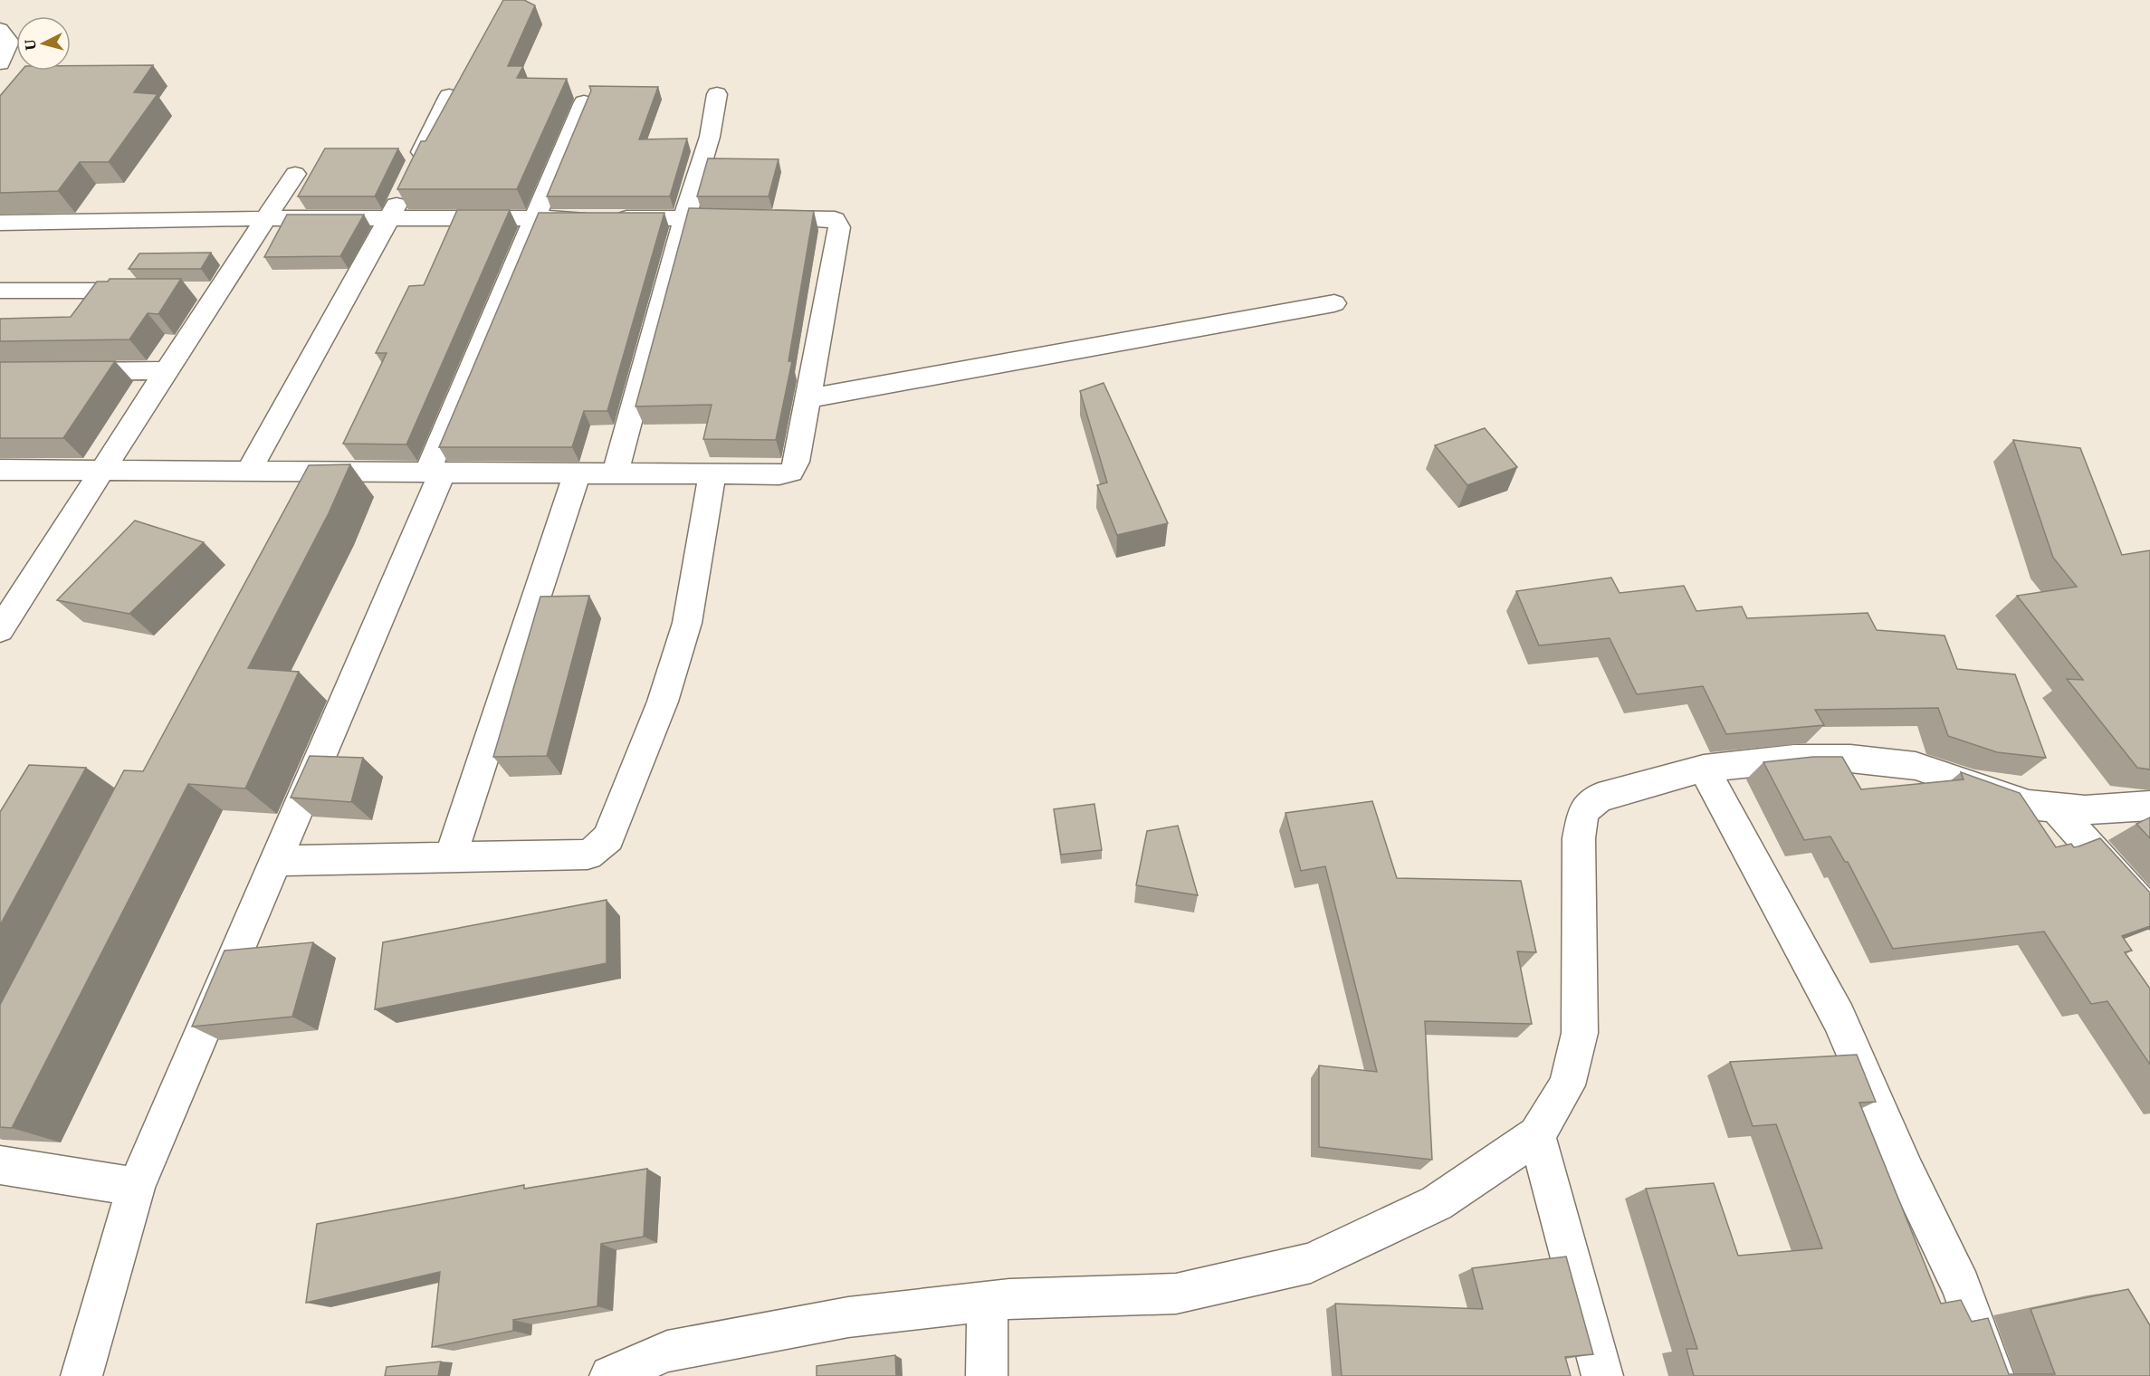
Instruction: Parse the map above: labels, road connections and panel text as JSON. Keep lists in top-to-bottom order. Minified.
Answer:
{"north":"left"}
